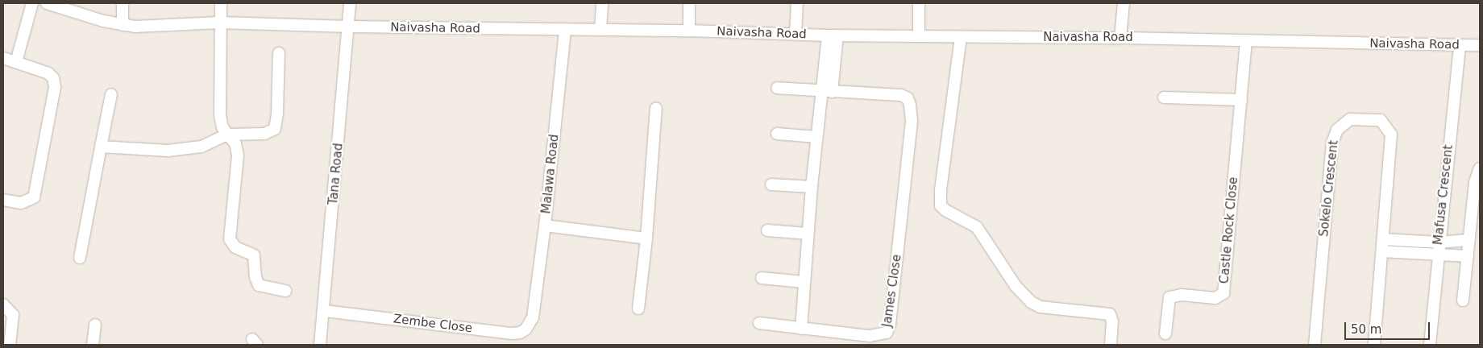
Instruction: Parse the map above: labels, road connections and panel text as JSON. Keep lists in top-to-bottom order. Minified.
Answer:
{"streets":{"street":["Naivasha Road","Tana Road","Malawa Road","Sokelo Crescent","Mafusa Crescent","Castle Rock Close","James Close","Zembe Close"]},"crossings":[["Naivasha Road","Tana Road"],["Naivasha Road","Malawa Road"],["Naivasha Road","Mafusa Crescent"],["Naivasha Road","Castle Rock Close"],["Tana Road","Zembe Close"],["Malawa Road","Zembe Close"]],"scale_bar":"50 m"}
